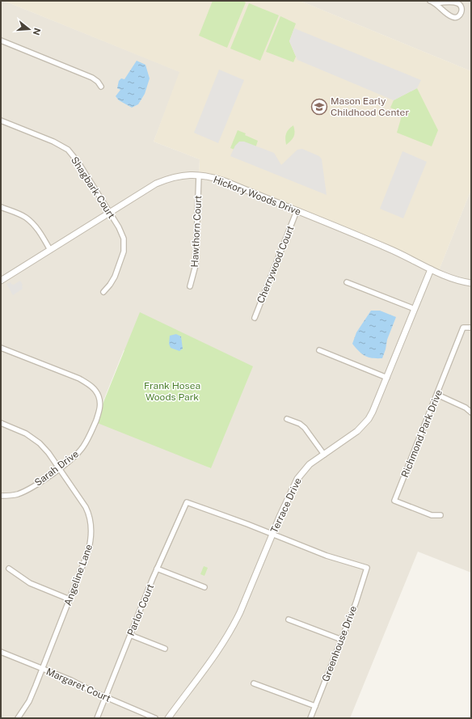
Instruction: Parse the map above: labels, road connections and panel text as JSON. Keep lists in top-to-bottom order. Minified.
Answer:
{"streets":{"street":["Shagbark Court","Hickory Woods Drive","Hawthorn Court","Cherrywood Court","Richmond Park Drive","Sarah Drive","Terrace Drive","Angeline Lane","Parlor Court","Greenhouse Drive","Margaret Court"]},"crossings":[["Shagbark Court","Hickory Woods Drive"],["Hickory Woods Drive","Hawthorn Court"],["Hickory Woods Drive","Cherrywood Court"],["Hickory Woods Drive","Terrace Drive"],["Sarah Drive","Angeline Lane"],["Terrace Drive","Parlor Court"],["Terrace Drive","Greenhouse Drive"],["Angeline Lane","Margaret Court"],["Parlor Court","Greenhouse Drive"],["Parlor Court","Margaret Court"]],"parks":["Frank Hosea Woods Park"],"places":{"school or university":["Mason Early Childhood Center"]},"north":"right"}
